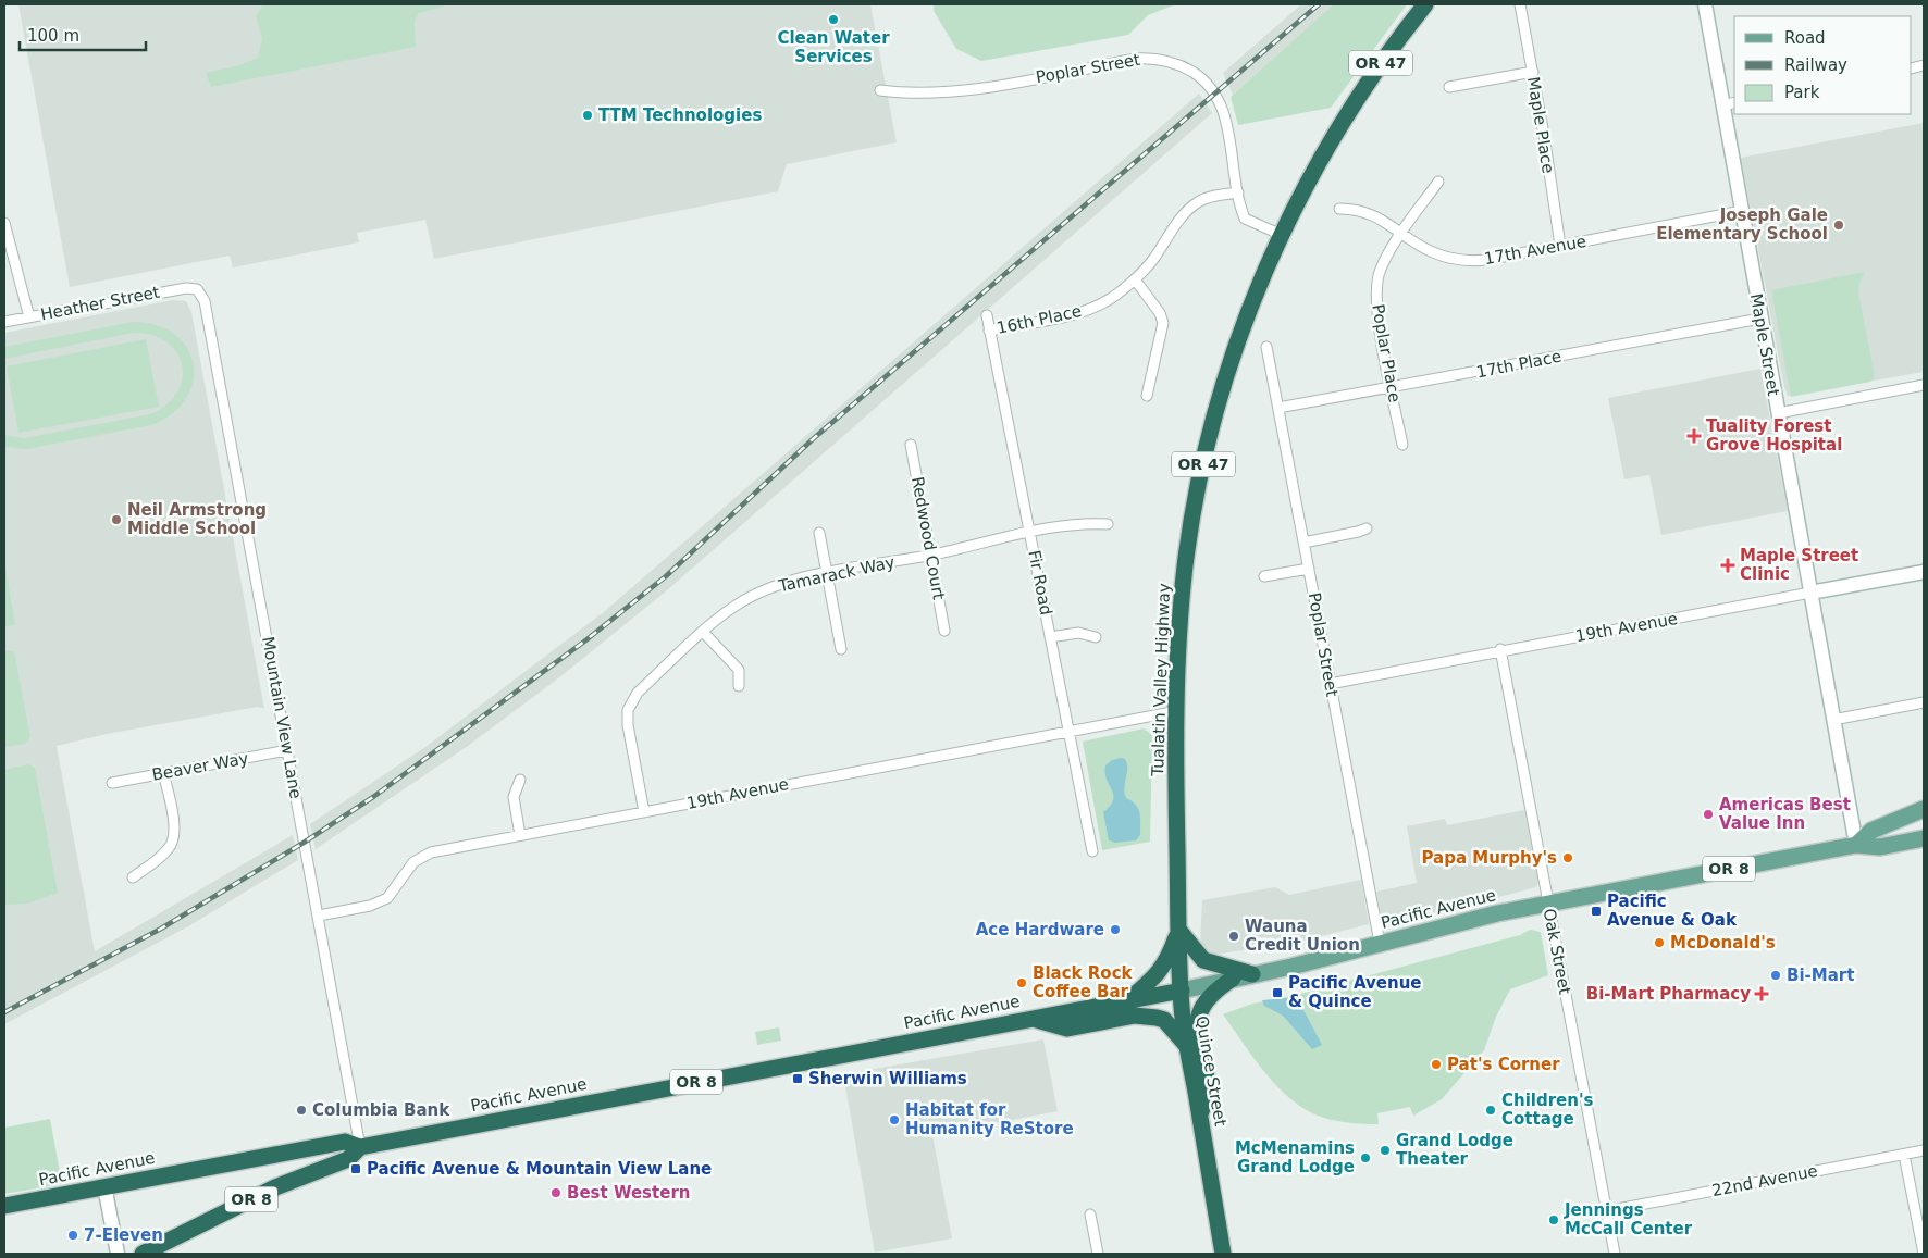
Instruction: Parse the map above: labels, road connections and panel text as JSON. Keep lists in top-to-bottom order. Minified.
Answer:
{"streets":{"highway":["OR 47","Tualatin Valley Highway","OR 8","Pacific Avenue","Quince Street"],"street":["Poplar Street","Maple Place","17th Avenue","Heather Street","16th Place","Maple Street","Poplar Place","17th Place","Redwood Court","Tamarack Way","Fir Road","19th Avenue","Mountain View Lane","Beaver Way","Oak Street","22nd Avenue"]},"crossings":[["Poplar Street","16th Place"],["Poplar Street","17th Place"],["Poplar Street","19th Avenue"],["Poplar Street","Tualatin Valley Highway"],["Poplar Street","Pacific Avenue"],["Maple Place","17th Avenue"],["17th Avenue","Maple Street"],["17th Avenue","Poplar Place"],["Heather Street","Mountain View Lane"],["16th Place","Fir Road"],["Maple Street","17th Place"],["Maple Street","19th Avenue"],["Maple Street","OR 8"],["Maple Street","Pacific Avenue"],["Poplar Place","17th Place"],["Redwood Court","Tamarack Way"],["Tamarack Way","Fir Road"],["Tamarack Way","19th Avenue"],["Fir Road","19th Avenue"],["19th Avenue","Tualatin Valley Highway"],["19th Avenue","Mountain View Lane"],["19th Avenue","Oak Street"],["Tualatin Valley Highway","Pacific Avenue"],["Tualatin Valley Highway","Quince Street"],["Mountain View Lane","Beaver Way"],["Mountain View Lane","OR 8"],["Mountain View Lane","Pacific Avenue"],["OR 8","Pacific Avenue"],["Pacific Avenue","Oak Street"],["Pacific Avenue","Quince Street"],["Oak Street","22nd Avenue"]],"places":{"other":["Clean Water Services","TTM Technologies","Joseph Gale Elementary School","Neil Armstrong Middle School","Americas Best Value Inn","Papa Murphy's","Ace Hardware","Wauna Credit Union","McDonald's","Bi-Mart","Black Rock Coffee Bar","Pat's Corner","Columbia Bank","Children's Cottage","Habitat for Humanity ReStore","Grand Lodge Theater","McMenamins Grand Lodge","Best Western","Jennings McCall Center","7-Eleven"],"health":["Tuality Forest Grove Hospital","Maple Street Clinic","Bi-Mart Pharmacy"],"transit":["Pacific Avenue & Oak","Pacific Avenue & Quince","Sherwin Williams","Pacific Avenue & Mountain View Lane"]},"legend":["Road","Railway","Park"],"scale_bar":"100 m"}
